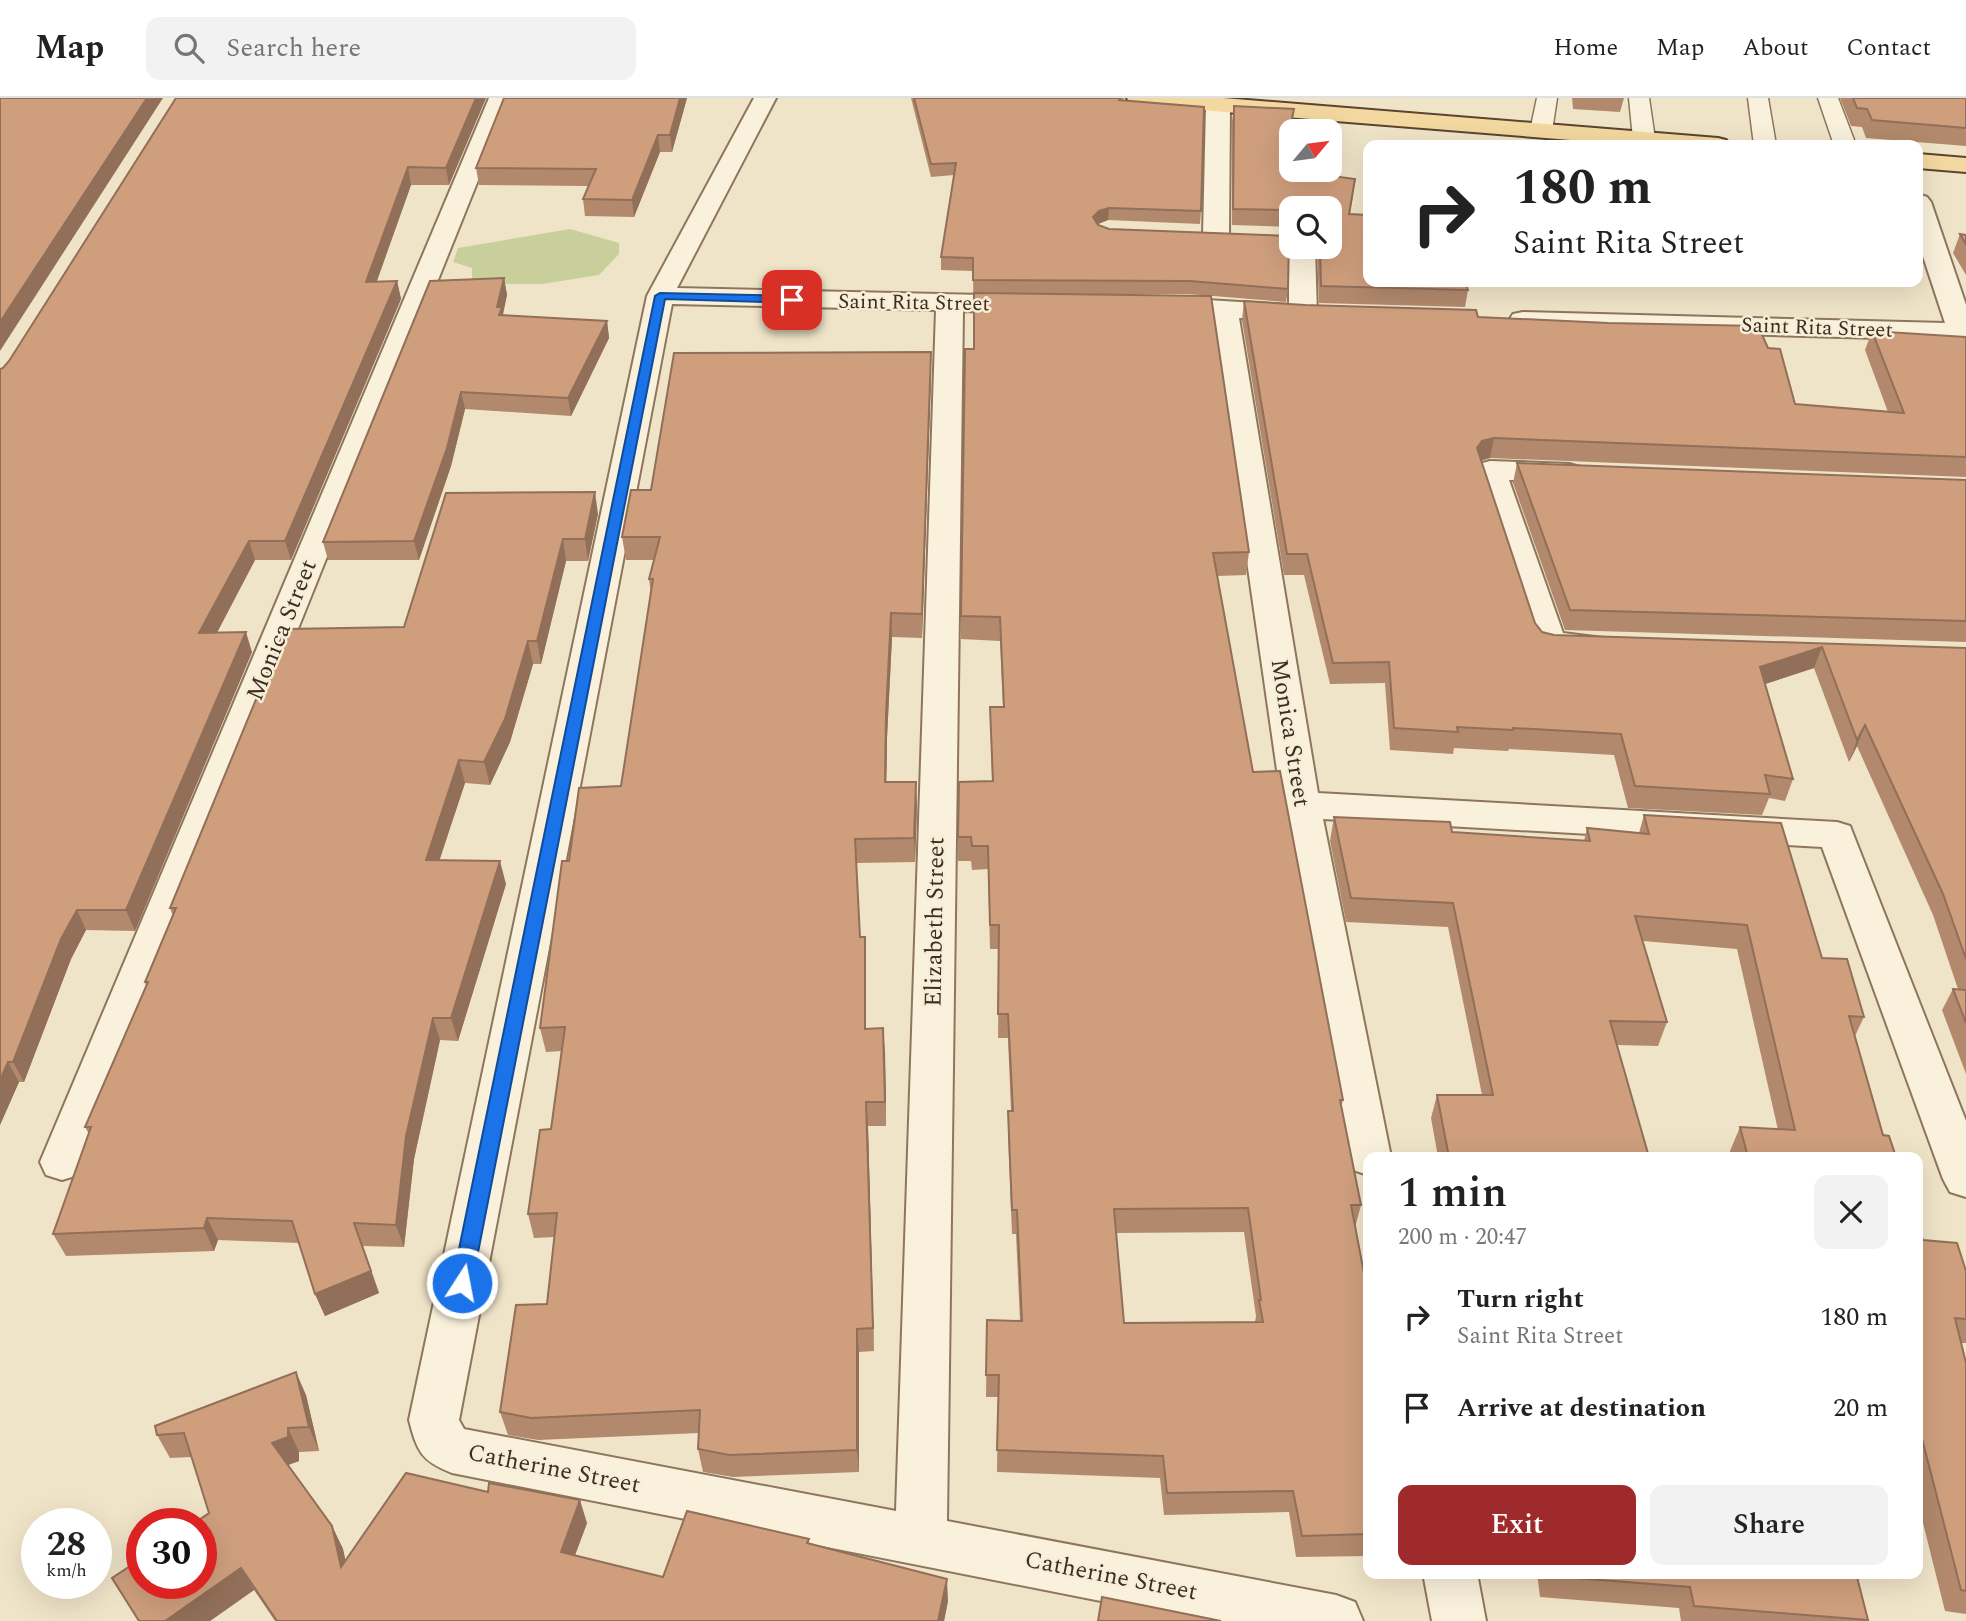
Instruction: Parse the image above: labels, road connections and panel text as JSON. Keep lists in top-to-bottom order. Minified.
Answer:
{"streets":{"street":["Saint Rita Street","Monica Street","Elizabeth Street","Catherine Street"]},"crossings":[["Saint Rita Street","Elizabeth Street"],["Saint Rita Street","Catherine Street"],["Elizabeth Street","Catherine Street"]],"north":"top right","page":{"header":"Map","search":"Search here","nav":["Home","Map","About","Contact"],"turn":["180 m","Saint Rita Street"],"heading":["1 min","200 m · 20:47"],"list":[{"name":"Turn right","note":"Saint Rita Street","value":"180 m"},{"name":"Arrive at destination","value":"20 m"}],"buttons":["Exit","Share"],"speed":"28 km/h","limit":"30"}}
